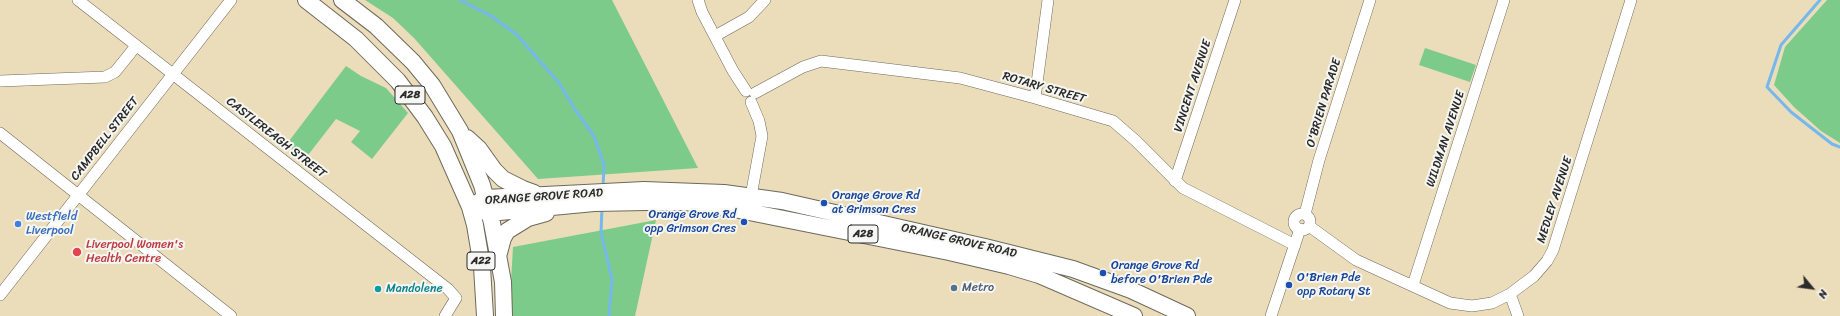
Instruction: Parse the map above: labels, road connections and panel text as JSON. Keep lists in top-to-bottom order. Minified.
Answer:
{"streets":{"highway":["A28","ORANGE GROVE ROAD","A22"],"street":["VINCENT AVENUE","ROTARY STREET","O'BRIEN PARADE","CASTLEREAGH STREET","CAMPBELL STREET","WILDMAN AVENUE","MEDLEY AVENUE"]},"crossings":[["VINCENT AVENUE","ROTARY STREET"],["A28","ORANGE GROVE ROAD"],["A28","A22"],["O'BRIEN PARADE","MEDLEY AVENUE"],["CASTLEREAGH STREET","CAMPBELL STREET"],["WILDMAN AVENUE","MEDLEY AVENUE"],["ORANGE GROVE ROAD","A22"]],"places":["Orange Grove Rd at Grimson Cres","Orange Grove Rd opp Grimson Cres","Westfield Liverpool","Liverpool Women's Health Centre","Orange Grove Rd before O'Brien Pde","O'Brien Pde opp Rotary St","Metro","Mandolene"],"north":"bottom right"}
